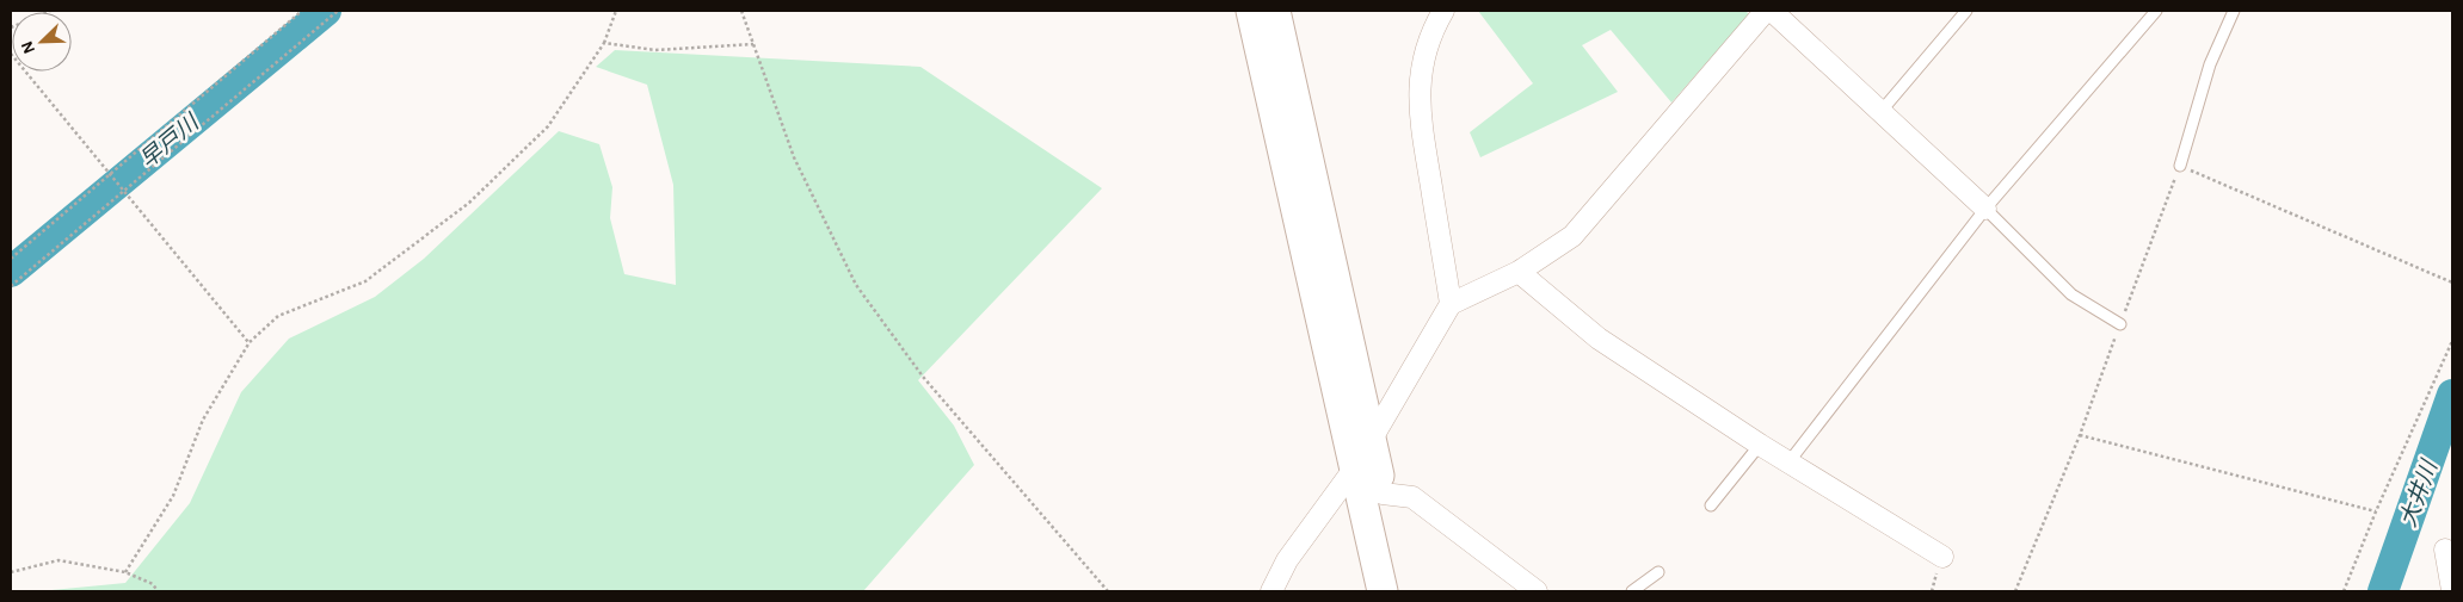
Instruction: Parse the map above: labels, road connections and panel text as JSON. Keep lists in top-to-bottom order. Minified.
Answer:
{"water":["早戸川","大井川"],"north":"bottom left"}
